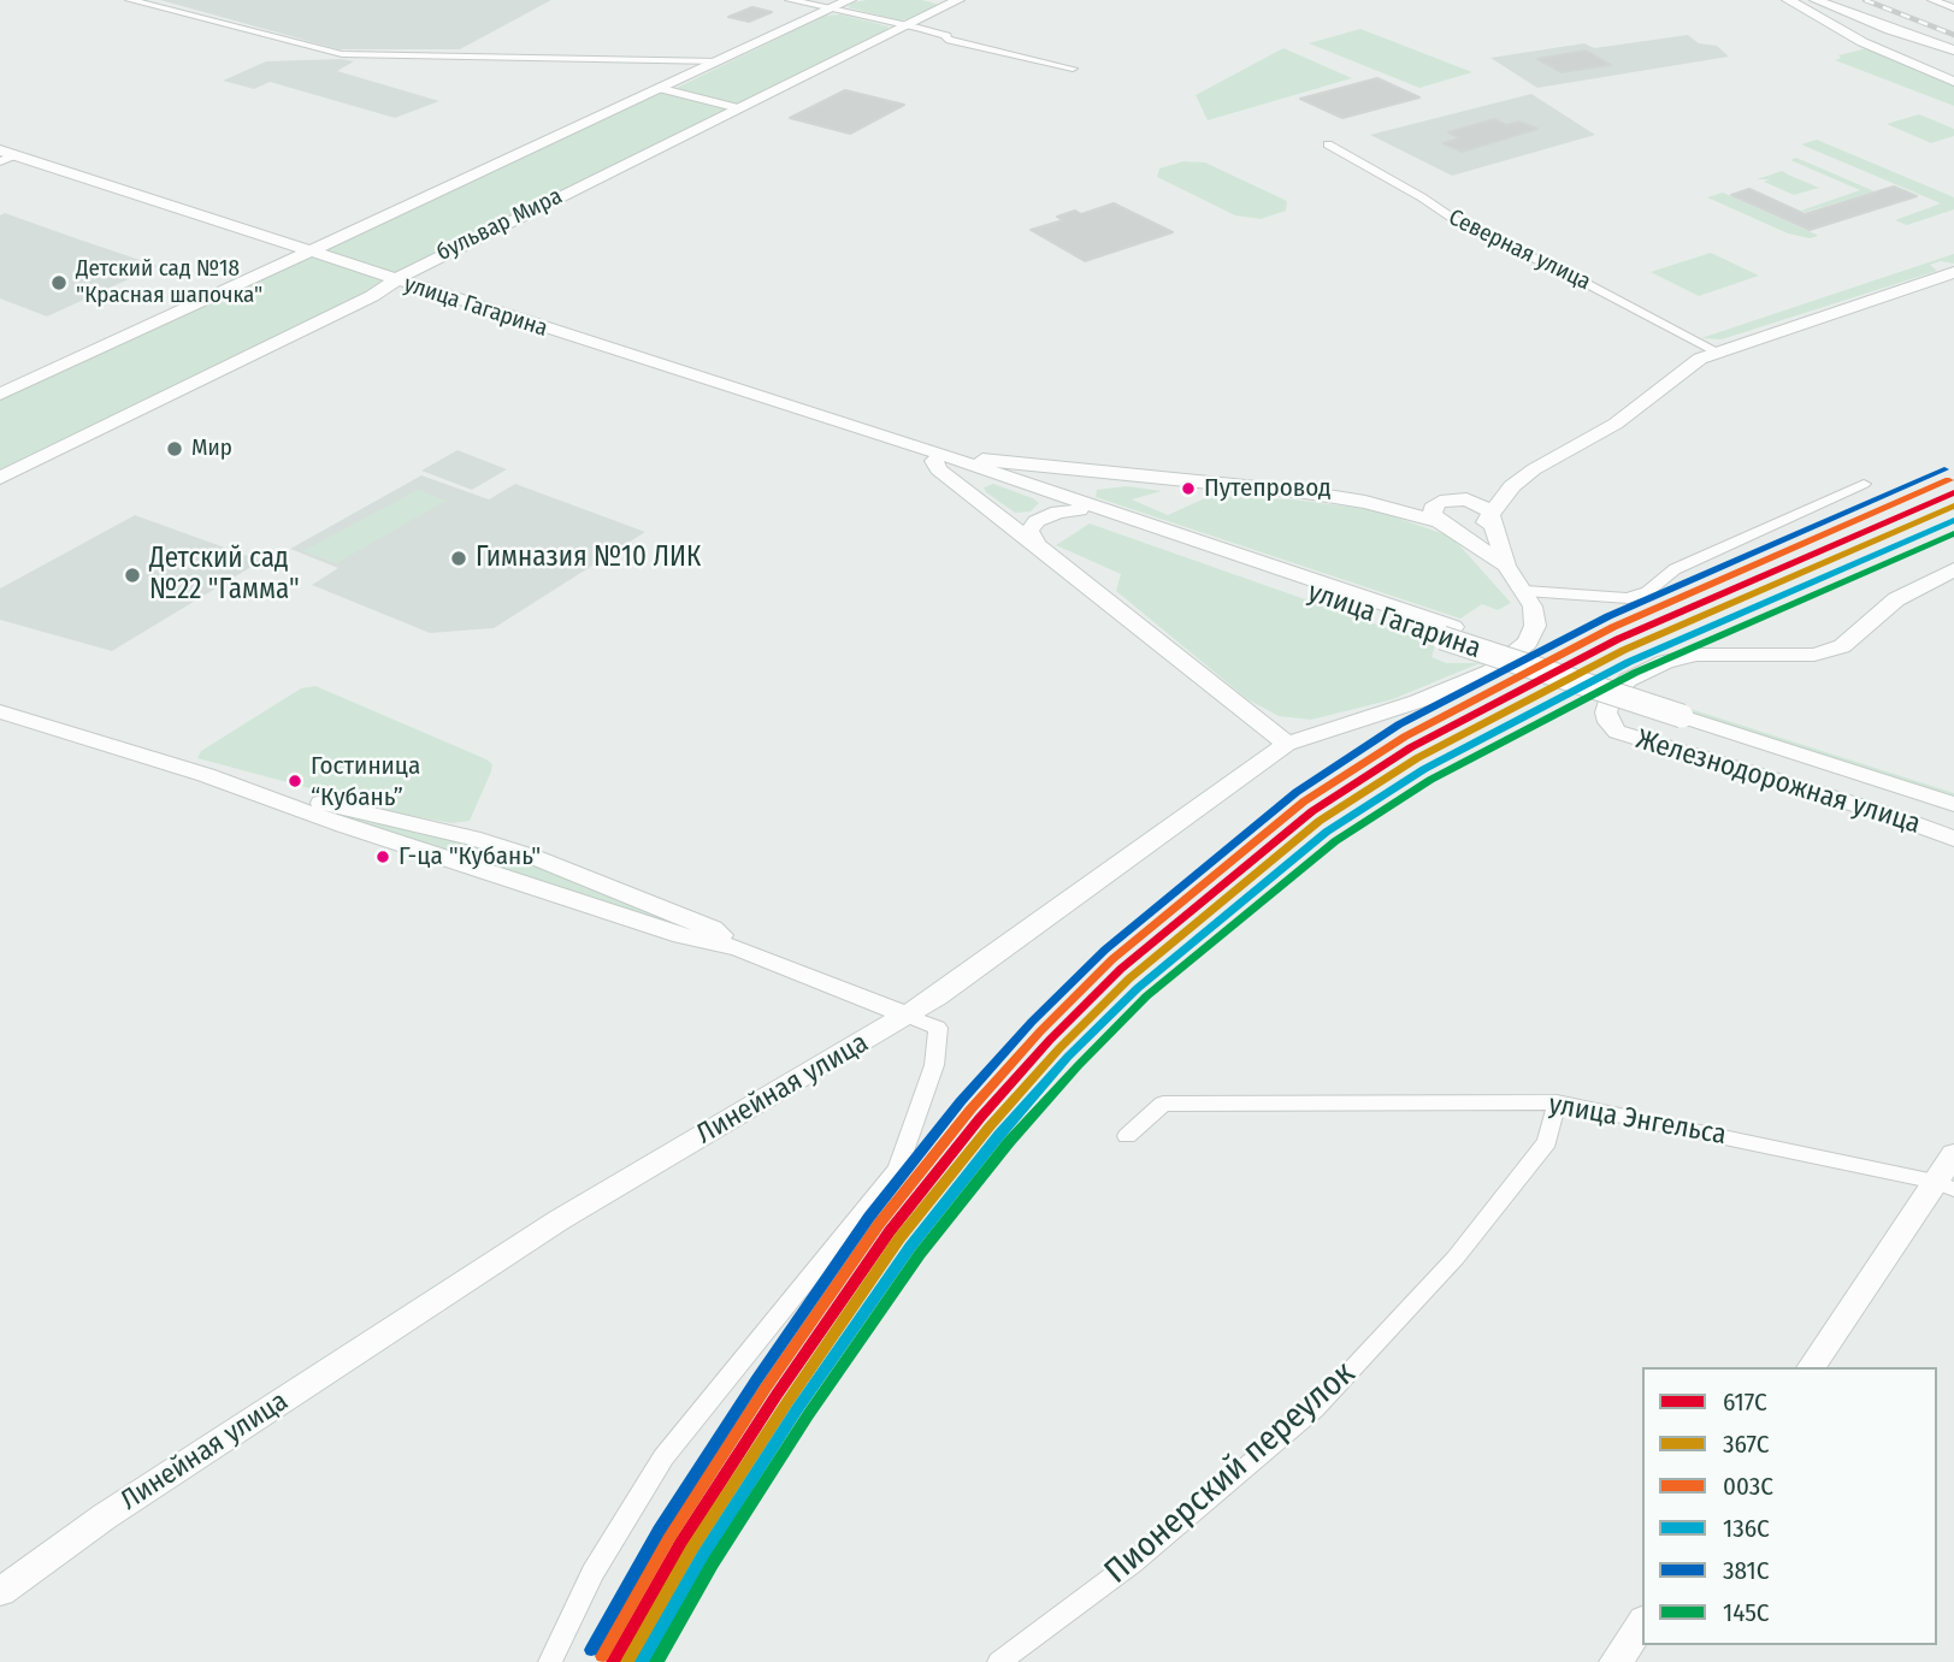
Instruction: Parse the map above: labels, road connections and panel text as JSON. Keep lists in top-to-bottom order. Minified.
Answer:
{"streets":{"main road":["бульвар Мира","улица Гагарина","Железнодорожная улица","Линейная улица"],"street":["Северная улица","улица Энгельса","Пионерский переулок"]},"crossings":[["бульвар Мира","улица Гагарина"],["улица Гагарина","Линейная улица"],["улица Энгельса","Пионерский переулок"]],"places":["Детский сад №18 \"Красная шапочка\"","Мир","Путепровод","Гимназия №10 ЛИК","Детский сад №22 \"Гамма\"","Гостиница “Кубань”","Г-ца \"Кубань\""],"lines":["transit line 381С","transit line 003С","transit line 617C","transit line 367С","transit line 136С","transit line 145С"],"legend":["617C","367С","003С","136С","381С","145С"]}
